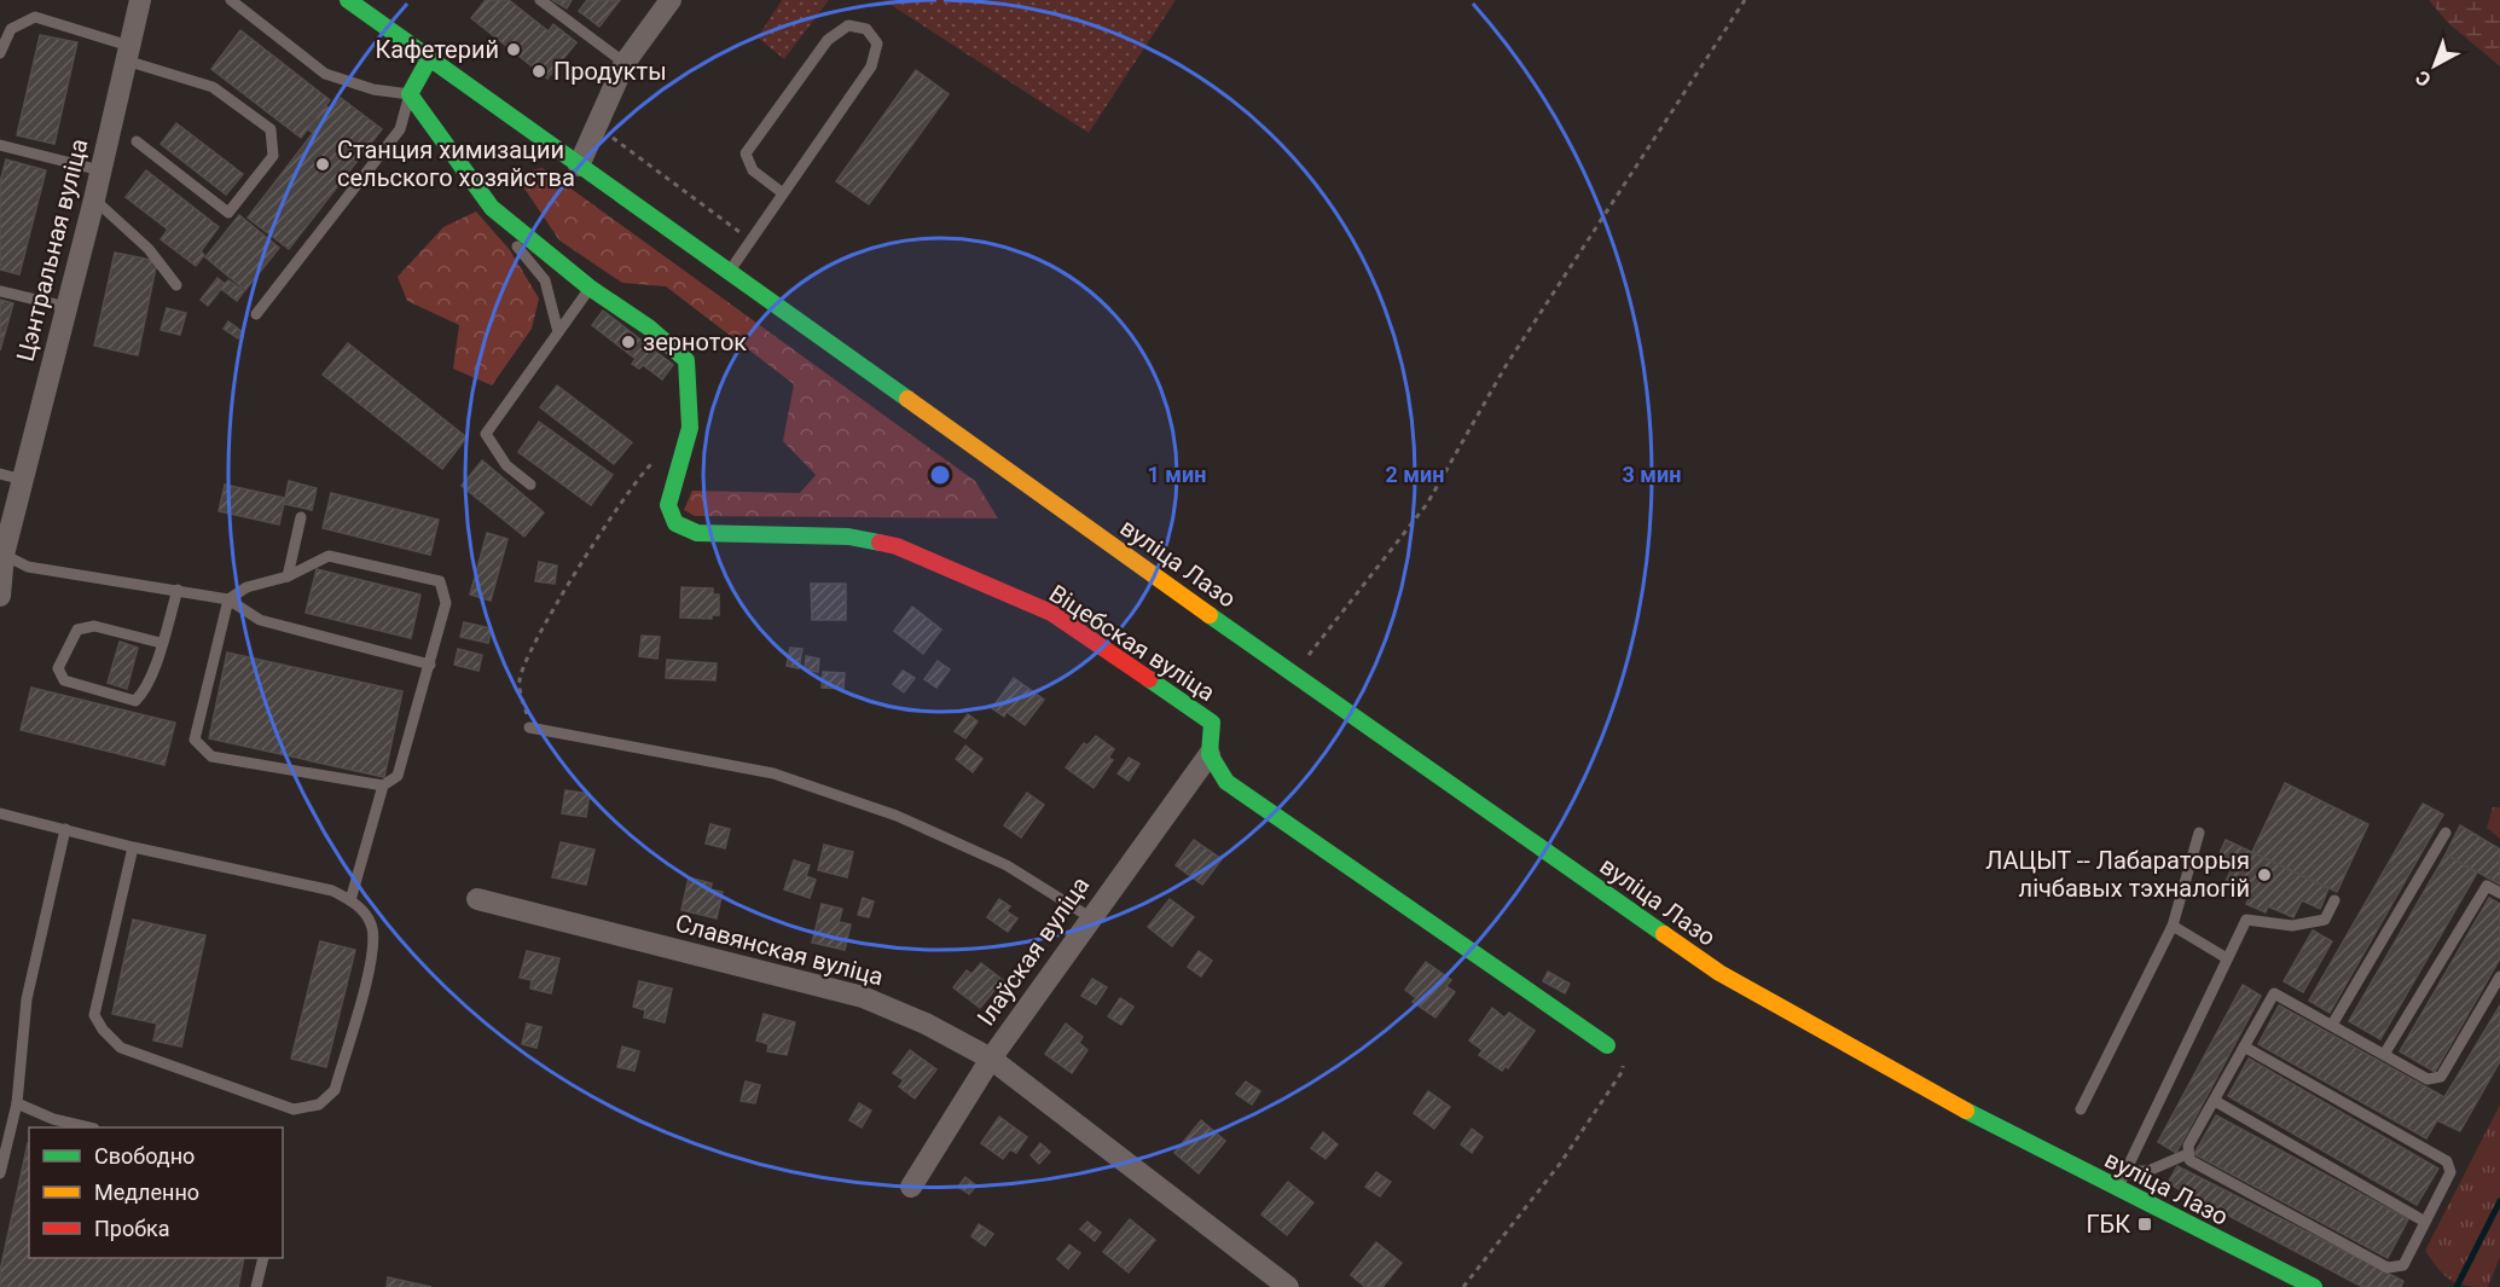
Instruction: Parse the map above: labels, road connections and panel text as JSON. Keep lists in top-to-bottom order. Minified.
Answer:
{"streets":{"main road":["вуліца Лазо","Віцебская вуліца"],"street":["Цэнтральная вуліца","Славянская вуліца","Ілаўская вуліца"]},"crossings":[["Віцебская вуліца","Ілаўская вуліца"],["Славянская вуліца","Ілаўская вуліца"]],"places":{"other":["Кафетерий","Продукты","Станция химизации сельского хозяйства","зерноток","ЛАЦЫТ -- Лабараторыя лічбавых тэхналогій"],"transit":["ГБК"]},"legend":["Свободно","Медленно","Пробка"],"north":"bottom left","rings":["1 мин","2 мин","3 мин"]}
